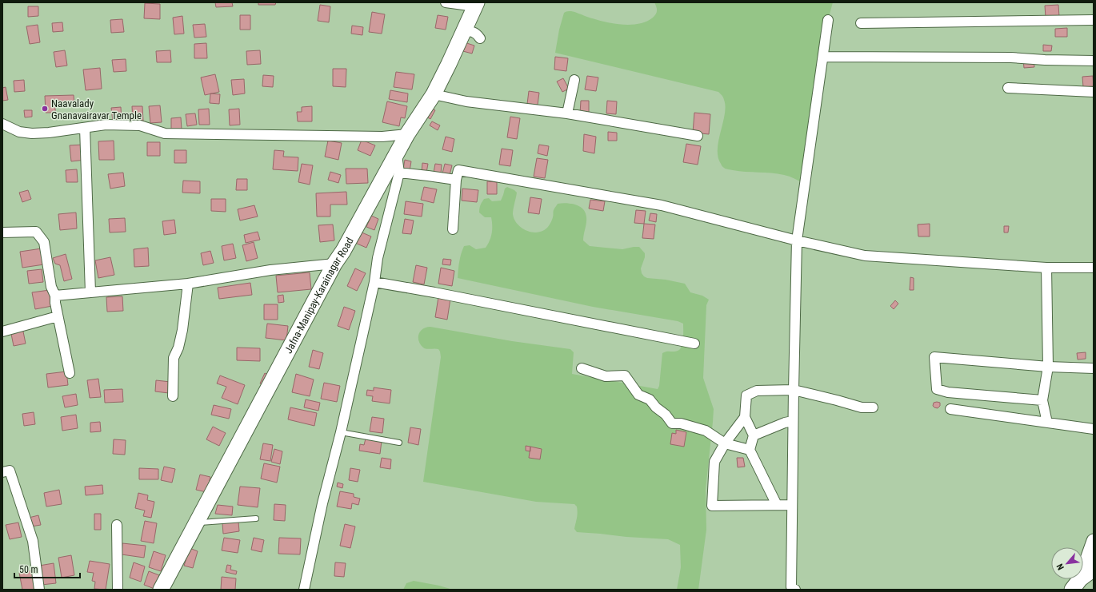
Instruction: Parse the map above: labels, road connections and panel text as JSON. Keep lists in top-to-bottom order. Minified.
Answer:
{"streets":{"main road":["Jafna-Manipay-Karainagar Road"]},"places":["Naavalady Gnanavairavar Temple"],"scale_bar":"50 m","north":"bottom left"}
